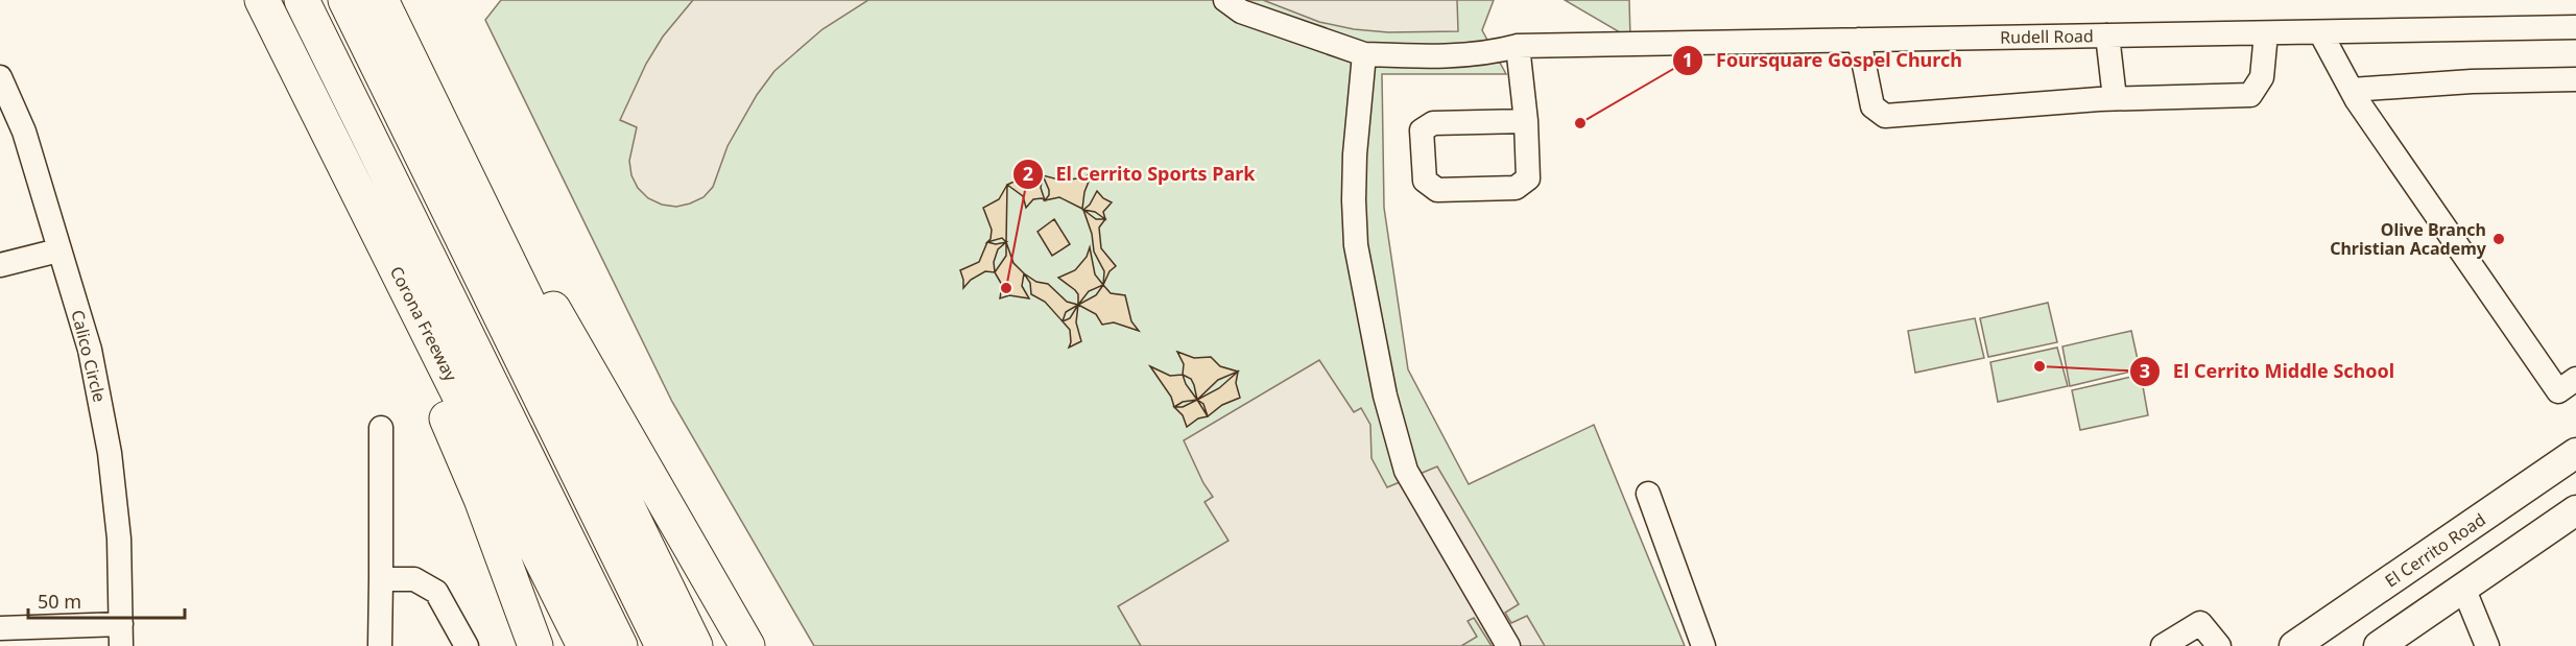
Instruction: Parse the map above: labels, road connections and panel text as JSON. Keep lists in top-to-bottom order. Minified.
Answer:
{"streets":{"highway":["Corona Freeway"],"main road":["El Cerrito Road"],"street":["Rudell Road","Calico Circle"]},"places":["Foursquare Gospel Church","Olive Branch Christian Academy","El Cerrito Sports Park","El Cerrito Middle School"],"scale_bar":"50 m"}
